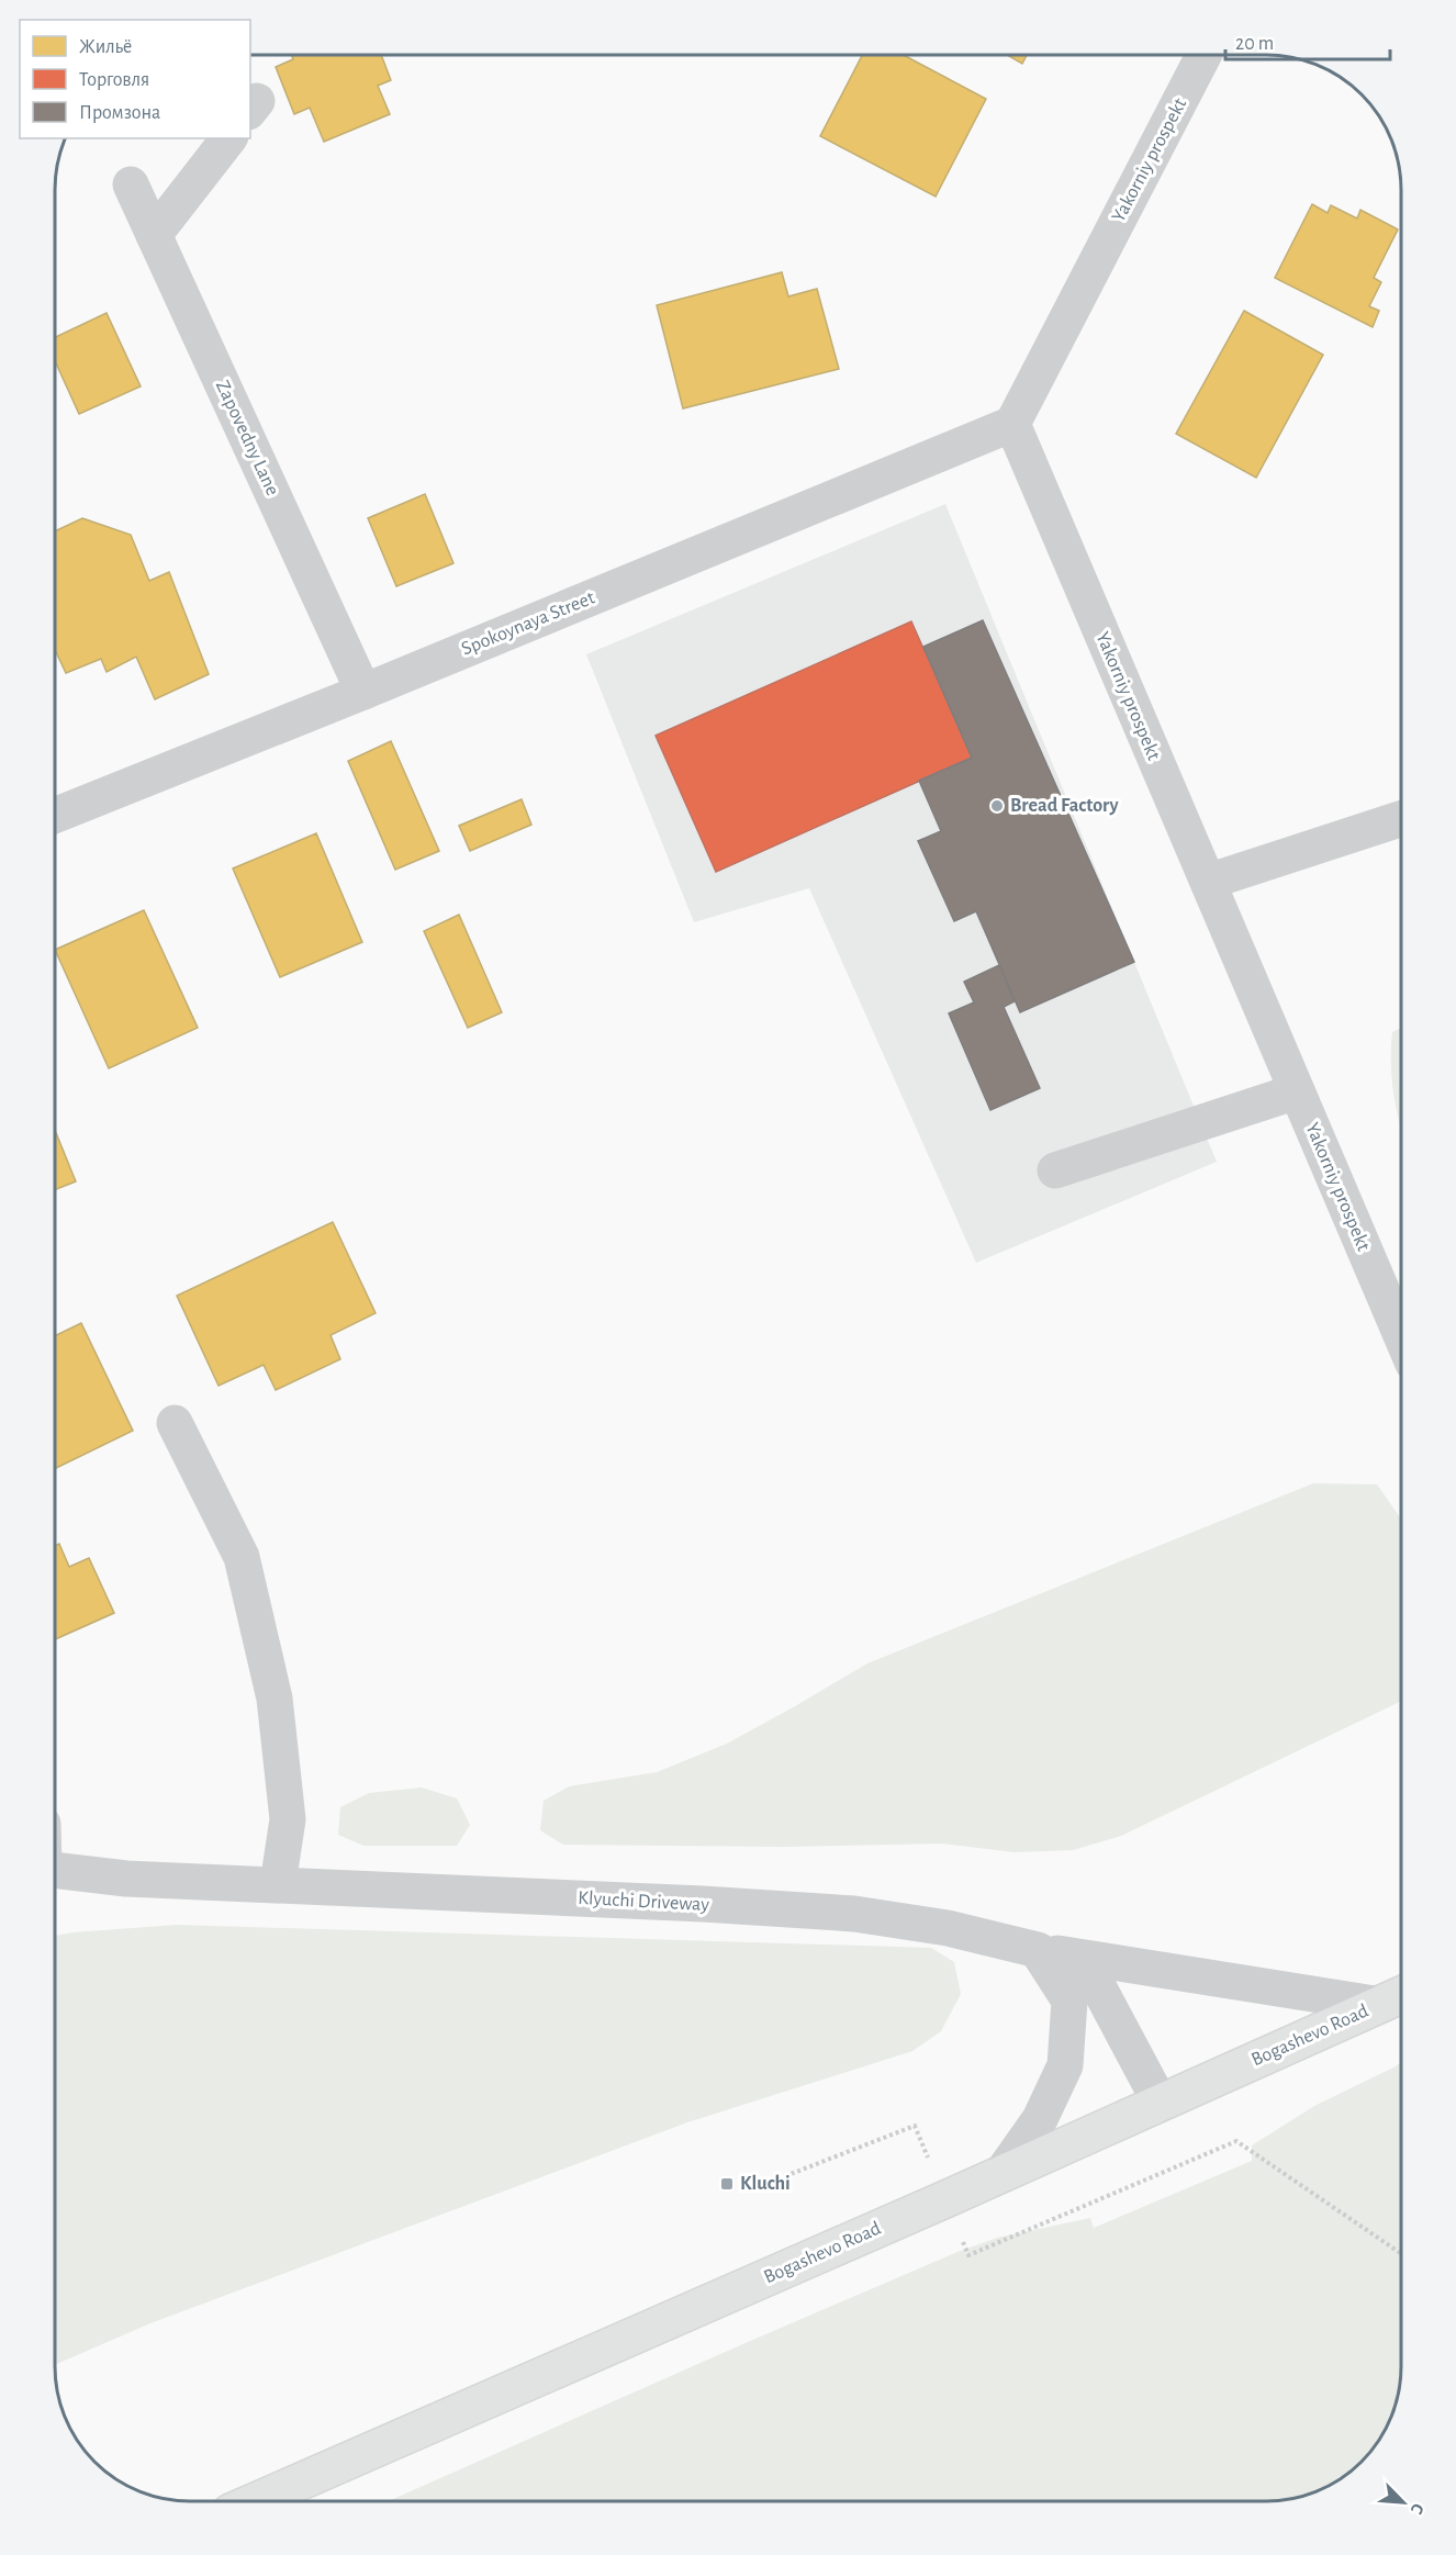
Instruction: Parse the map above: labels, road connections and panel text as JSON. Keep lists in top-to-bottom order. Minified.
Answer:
{"streets":{"main road":["Bogashevo Road"],"street":["Yakorniy prospekt","Zapovedny Lane","Spokoynaya Street","Klyuchi Driveway"]},"crossings":[["Yakorniy prospekt","Spokoynaya Street"],["Zapovedny Lane","Spokoynaya Street"],["Klyuchi Driveway","Bogashevo Road"]],"places":{"other":["Bread Factory"],"transit":["Kluchi"]},"legend":["Жильё","Торговля","Промзона"],"scale_bar":"20 m","north":"bottom right"}
